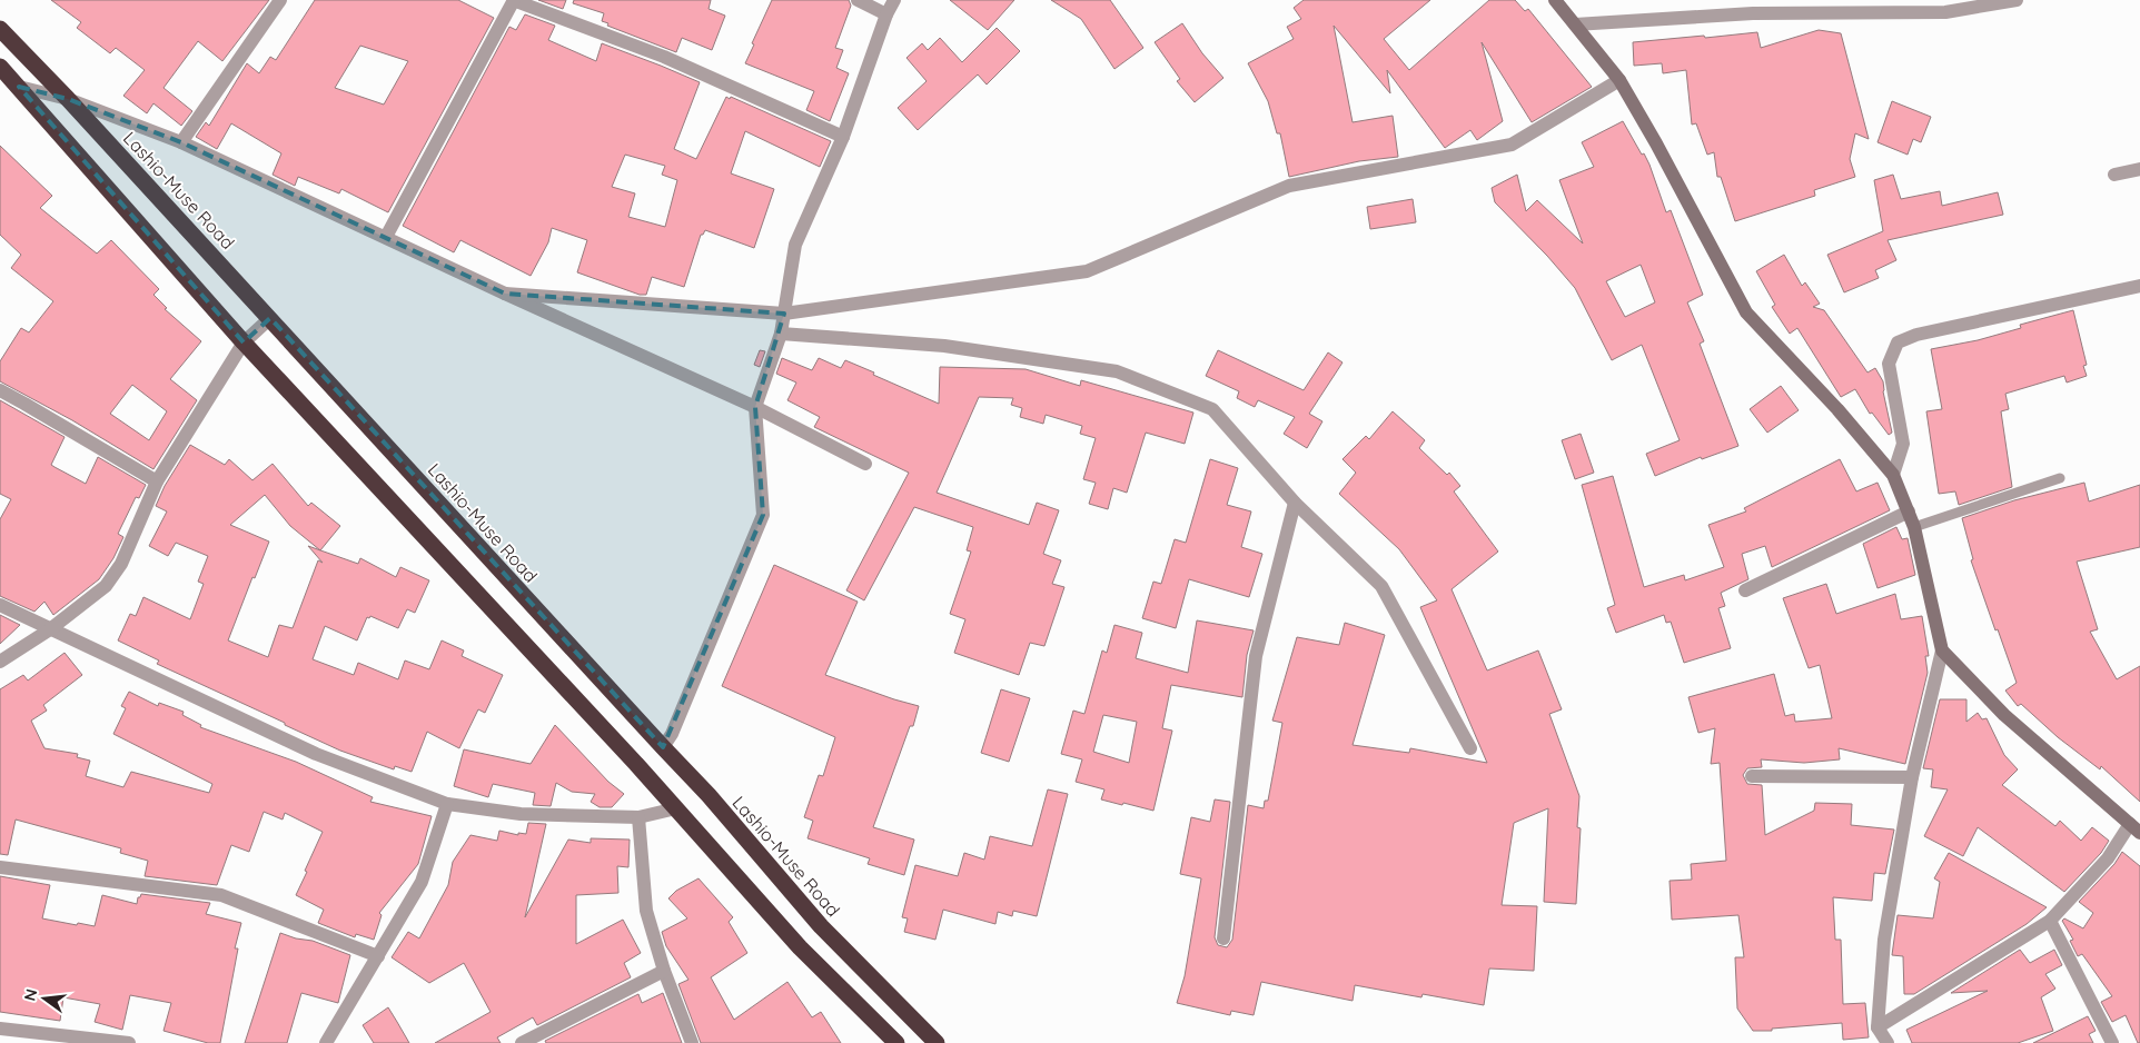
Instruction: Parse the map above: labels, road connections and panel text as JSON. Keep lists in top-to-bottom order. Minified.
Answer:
{"streets":{"highway":["Lashio-Muse Road"]},"north":"left"}
